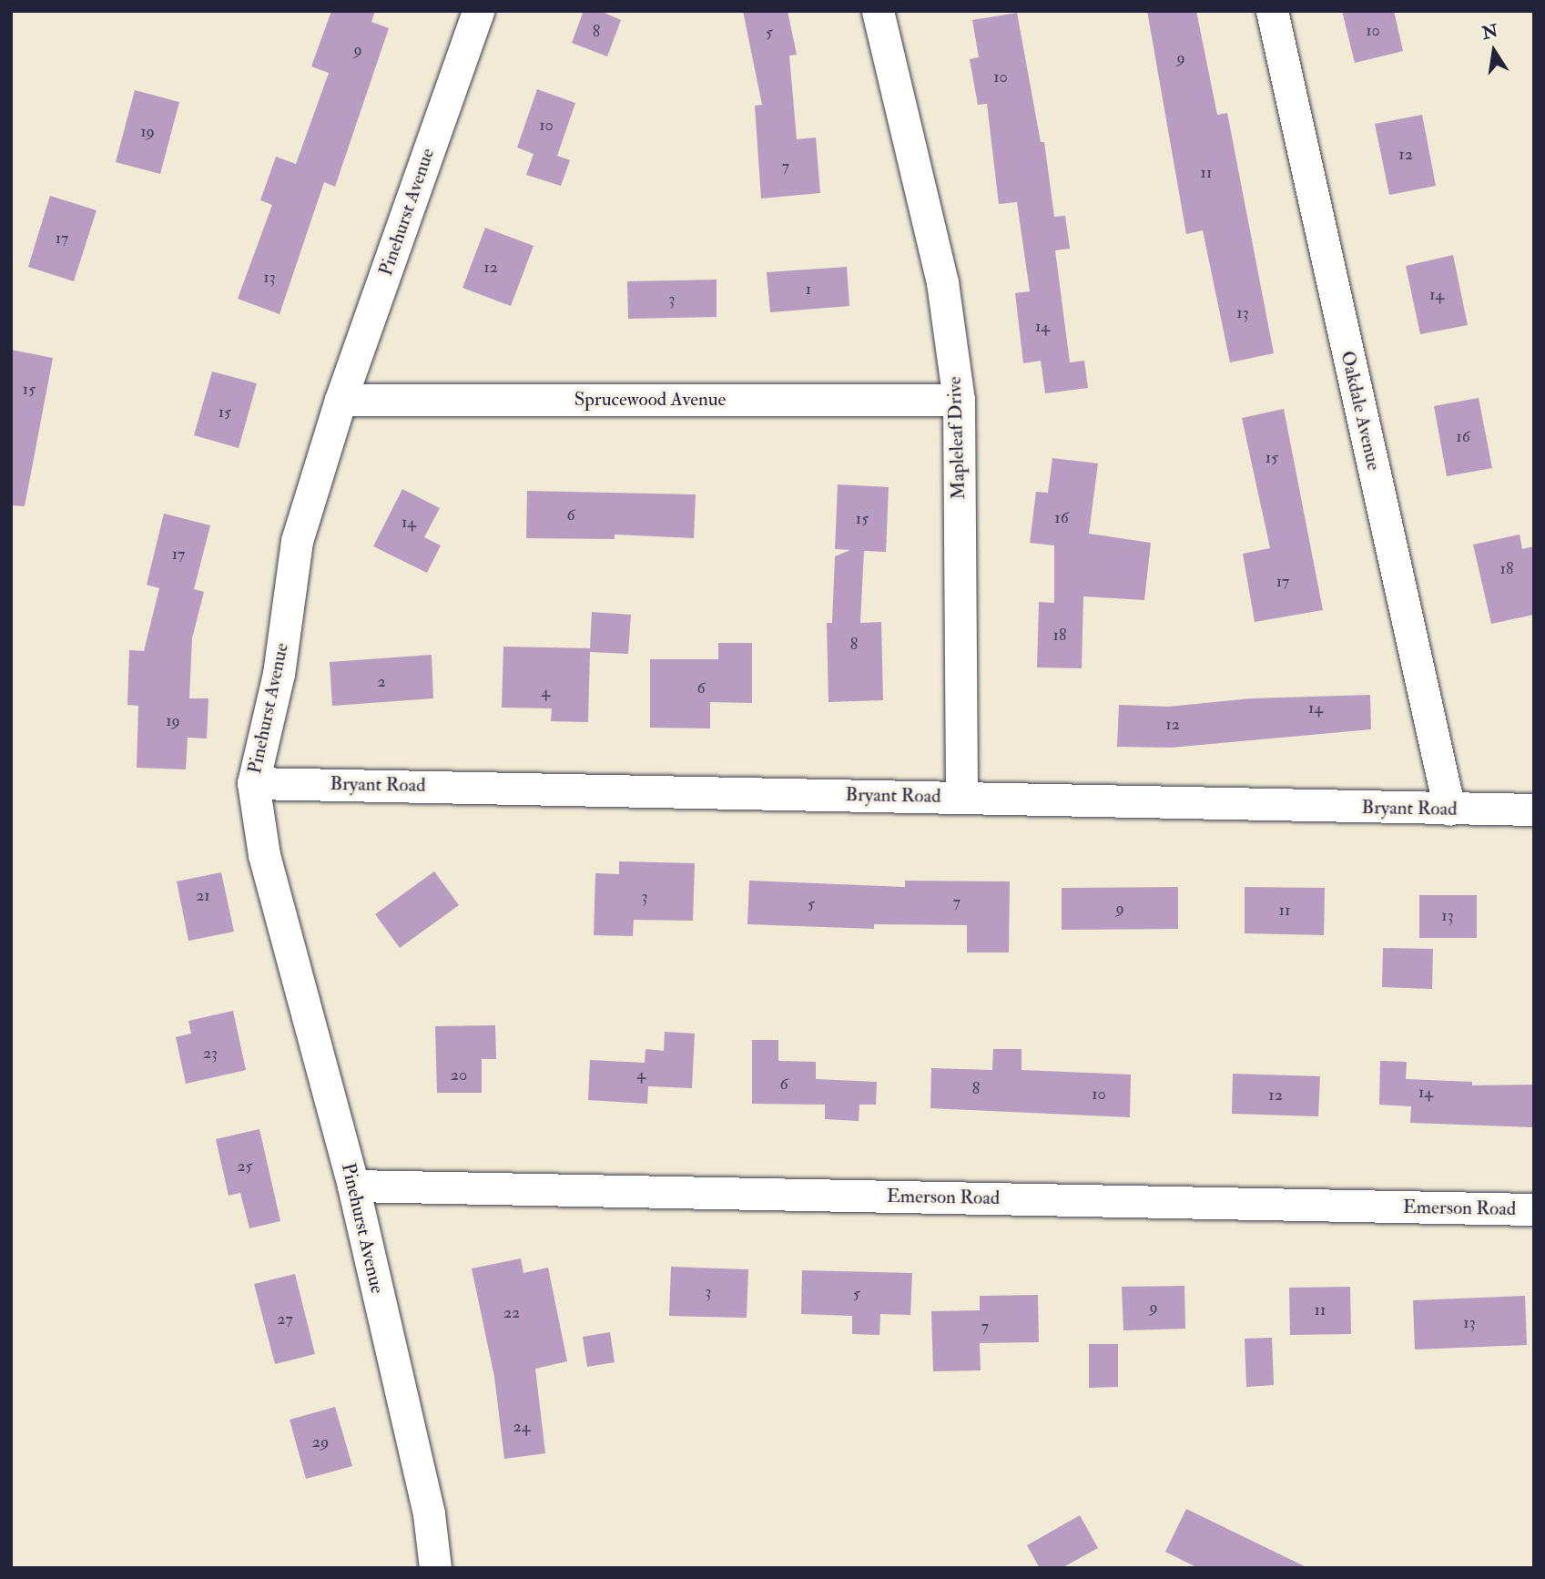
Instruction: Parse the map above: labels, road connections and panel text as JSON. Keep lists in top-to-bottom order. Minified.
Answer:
{"streets":{"street":["Pinehurst Avenue","Sprucewood Avenue","Oakdale Avenue","Mapleleaf Drive","Bryant Road","Emerson Road"]},"crossings":[["Pinehurst Avenue","Sprucewood Avenue"],["Pinehurst Avenue","Bryant Road"],["Pinehurst Avenue","Emerson Road"],["Sprucewood Avenue","Mapleleaf Drive"],["Oakdale Avenue","Bryant Road"],["Mapleleaf Drive","Bryant Road"]],"house_numbers":["10","8","5","9","9","10","10","19","12","7","11","17","12","13","1","14","3","13","14","15","15","16","15","6","16","15","14","17","18","17","18","8","2","6","4","14","19","12","21","3","7","5","9","11","13","23","4","20","6","8","14","10","12","25","3","5","9","11","22","27","13","7","24","29"],"north":"top"}
